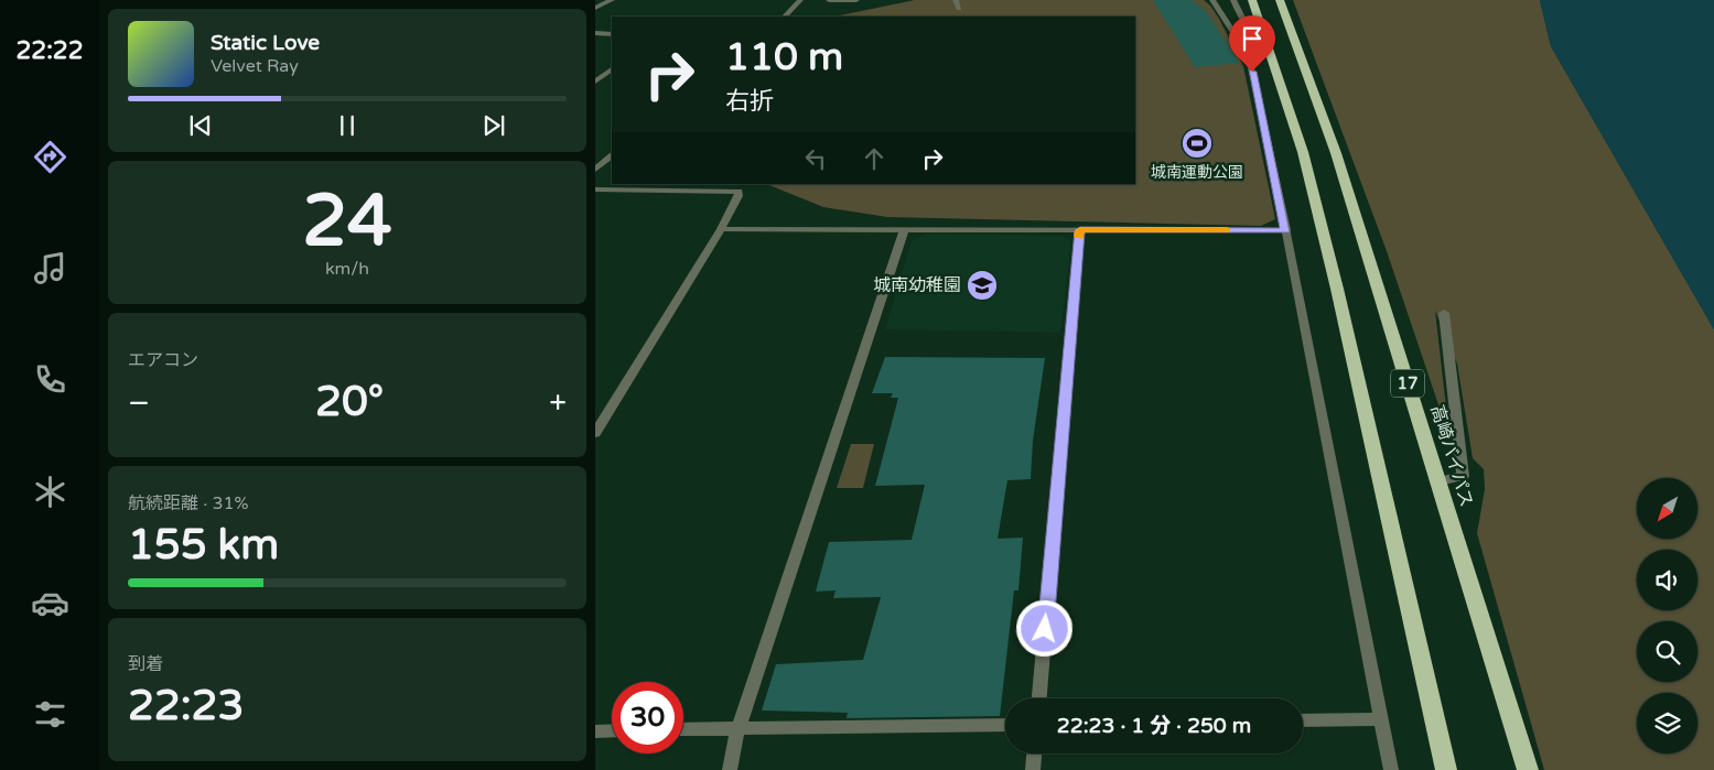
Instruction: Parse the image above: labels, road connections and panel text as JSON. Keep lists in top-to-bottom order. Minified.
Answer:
{"streets":{"highway":["17","高崎バイパス"]},"places":{"sports":["城南運動公園"],"school or university":["城南幼稚園"]},"north":"bottom left","page":{"tabs":"22:22","turn":["110 m","右折"],"song":["Static Love","Velvet Ray"],"tile":[["24","km/h"],"エアコン",["航続距離 · 31%","155 km"],["到着","22:23"]],"heat":["−","20°","+"],"limit":"30","trip":"22:23 · 1 分 · 250 m"}}
